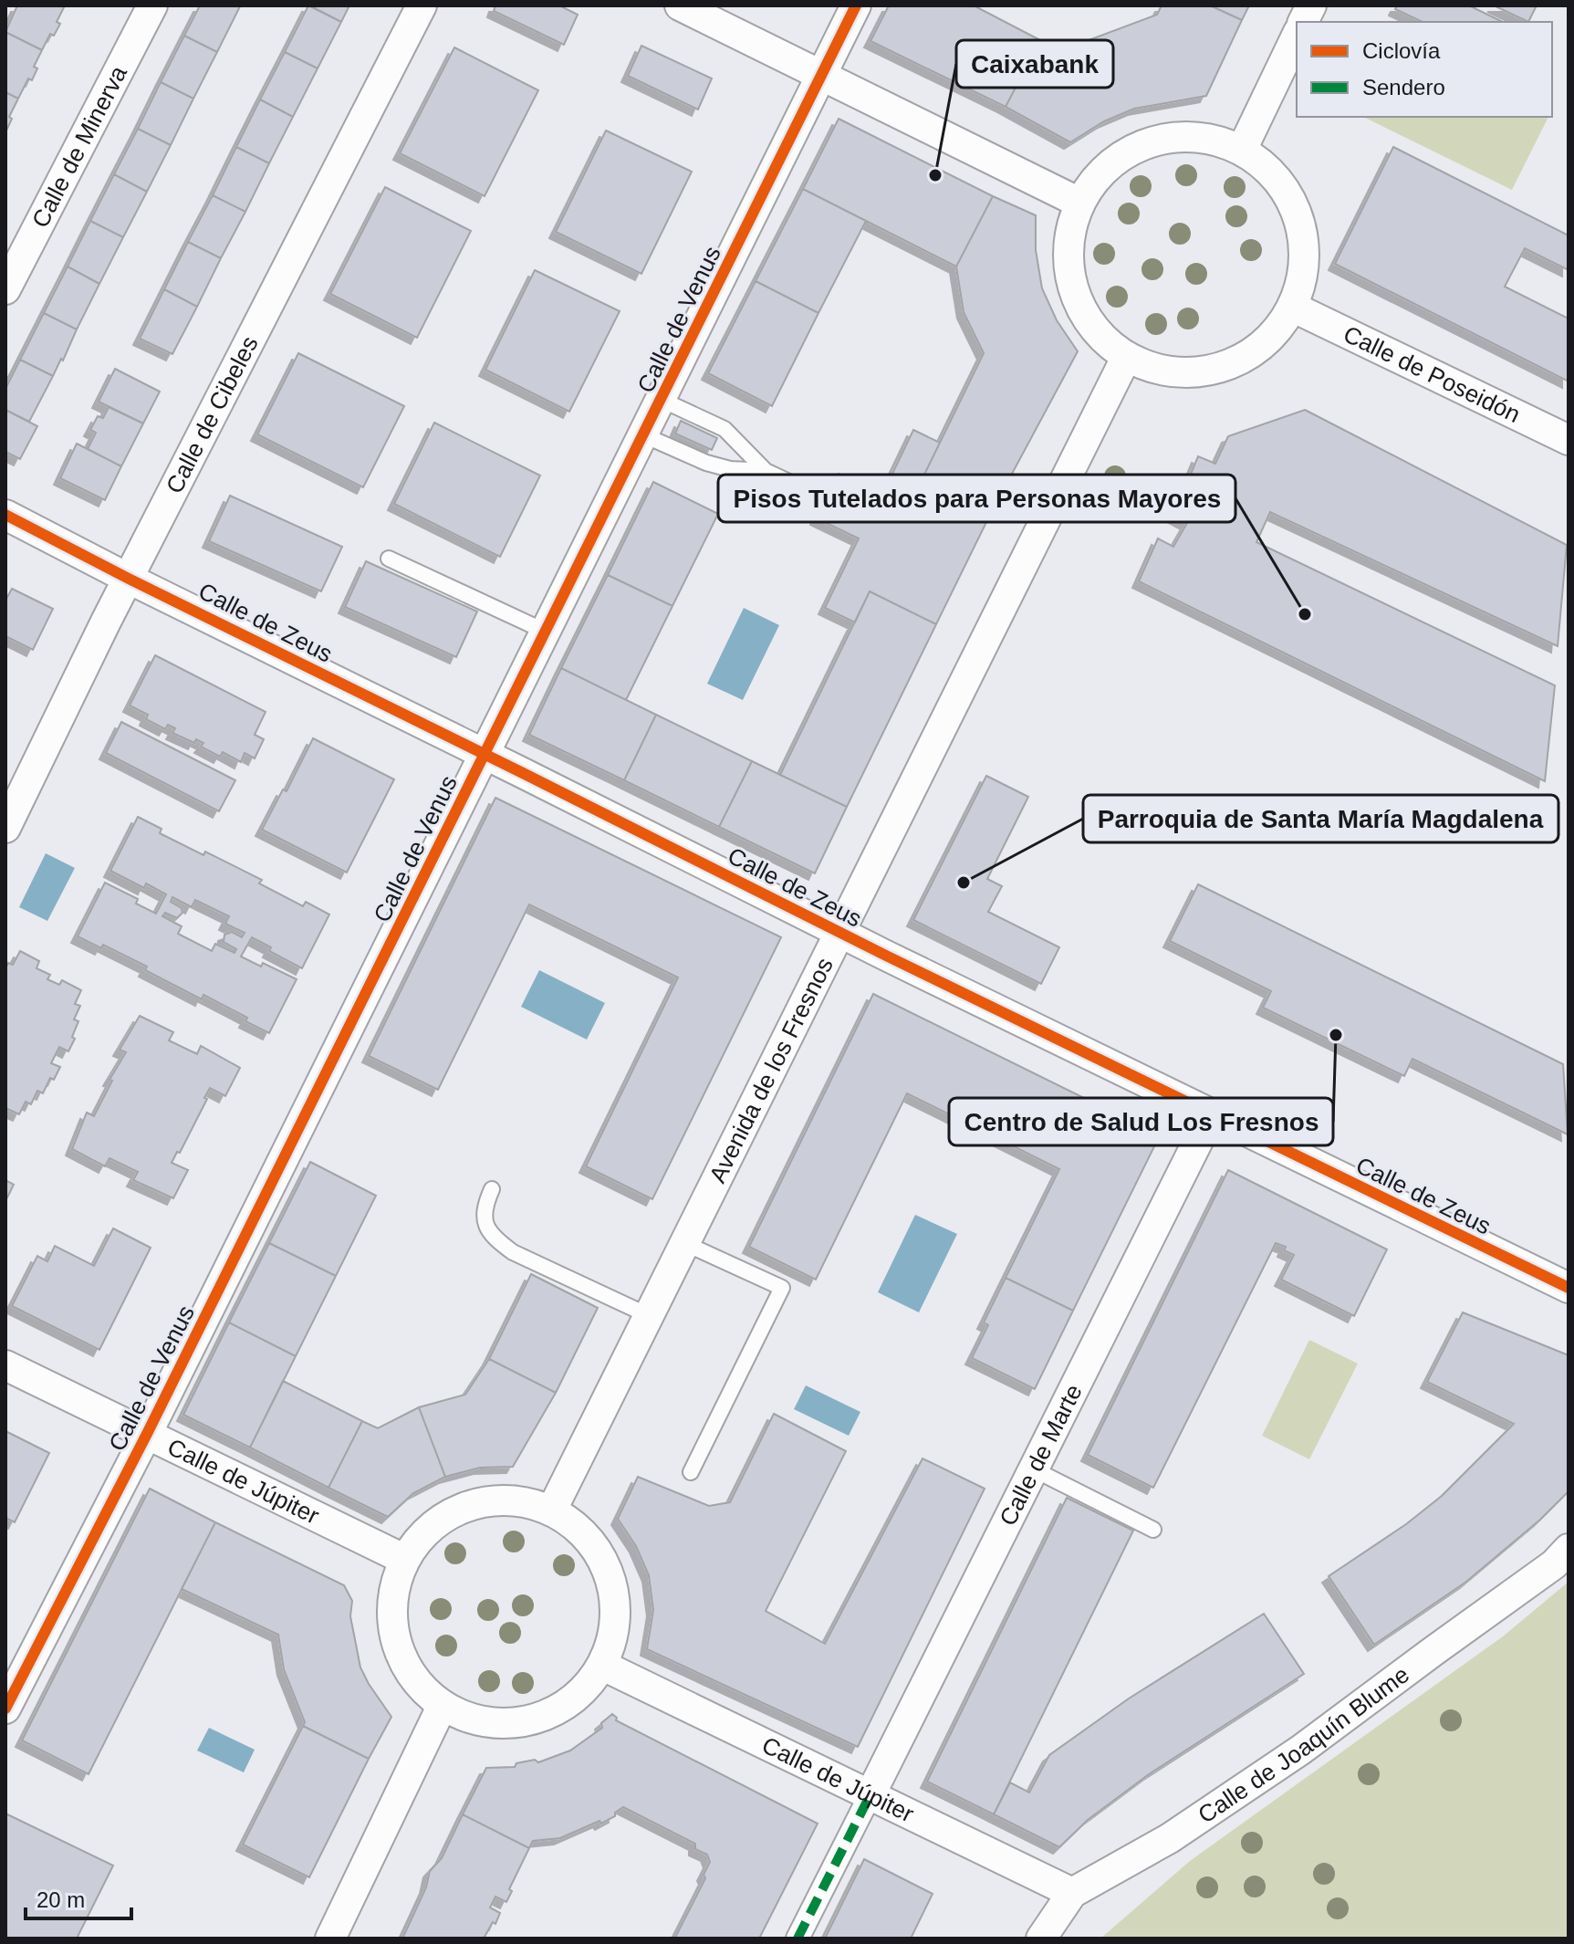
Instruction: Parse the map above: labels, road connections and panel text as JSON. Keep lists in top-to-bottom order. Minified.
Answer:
{"streets":{"street":["Calle de Minerva","Calle de Venus","Calle de Poseidón","Calle de Cibeles","Calle de Zeus","Avenida de los Fresnos","Calle de Marte","Calle de Júpiter","Calle de Joaquín Blume"]},"crossings":[["Calle de Venus","Calle de Zeus"],["Calle de Venus","Calle de Júpiter"],["Calle de Poseidón","Avenida de los Fresnos"],["Calle de Cibeles","Calle de Zeus"],["Calle de Zeus","Avenida de los Fresnos"],["Calle de Zeus","Calle de Marte"],["Avenida de los Fresnos","Calle de Júpiter"],["Calle de Marte","Calle de Júpiter"],["Calle de Júpiter","Calle de Joaquín Blume"]],"places":["Caixabank","Pisos Tutelados para Personas Mayores","Parroquia de Santa María Magdalena","Centro de Salud Los Fresnos"],"legend":["Ciclovía","Sendero"],"scale_bar":"20 m"}
